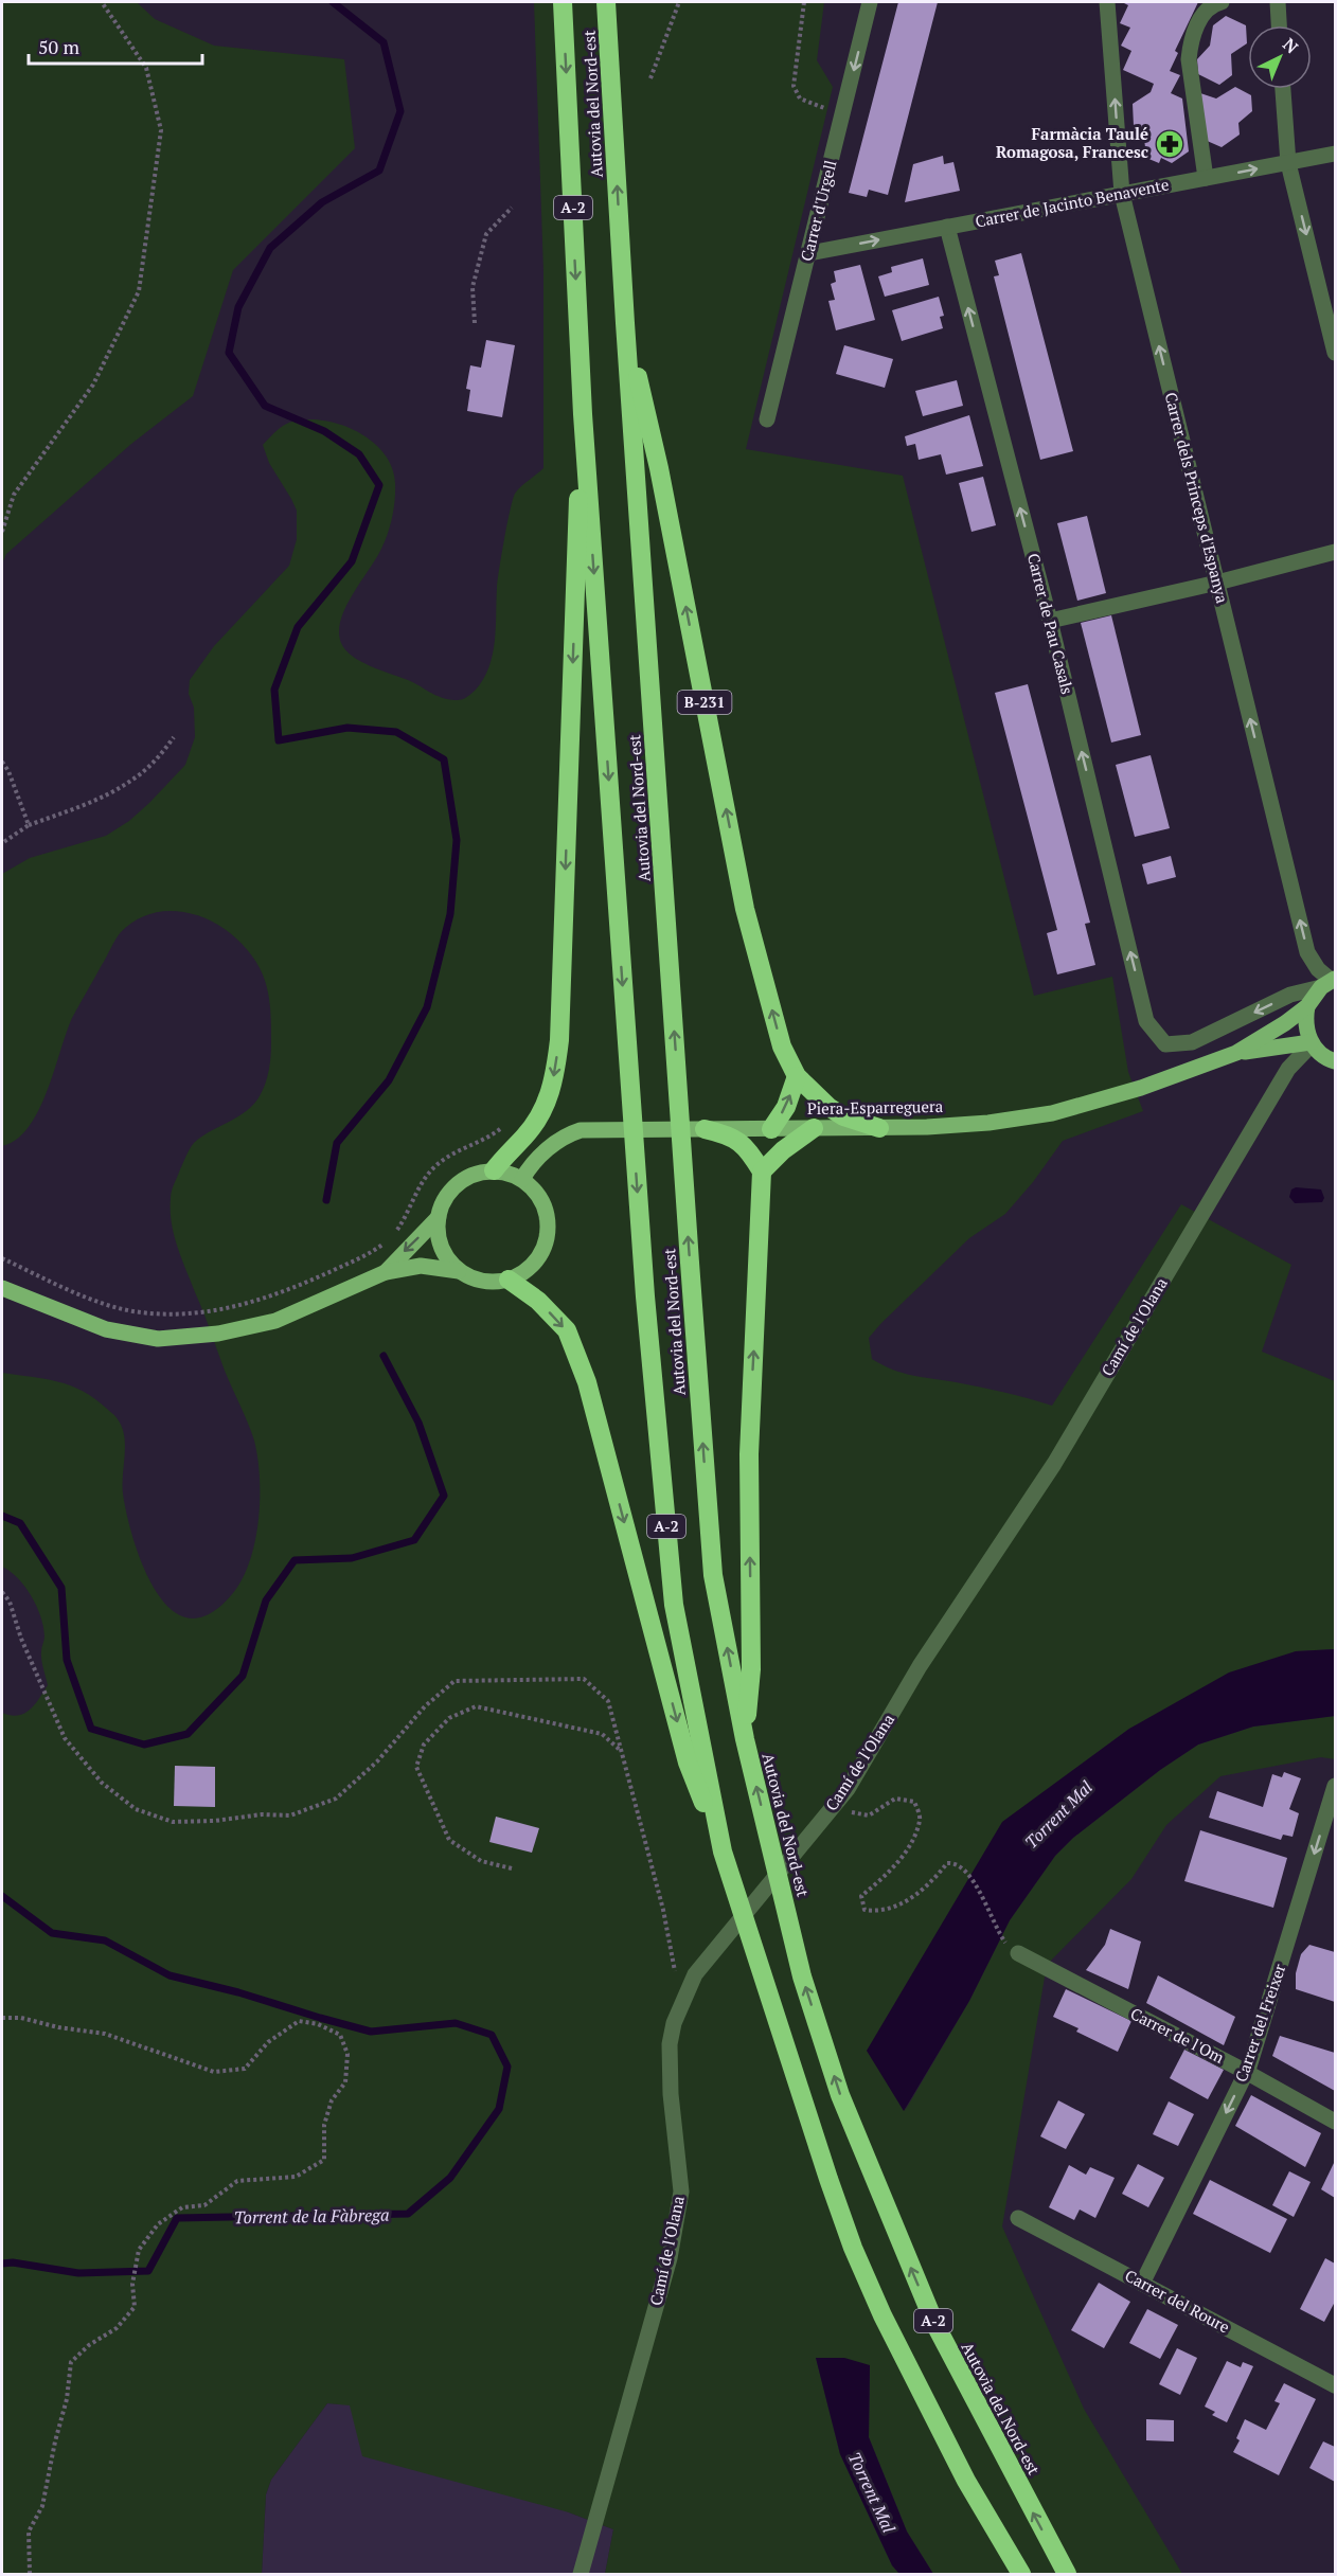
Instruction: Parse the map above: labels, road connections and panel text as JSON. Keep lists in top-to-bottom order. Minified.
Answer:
{"streets":{"highway":["Autovia del Nord-est","A-2","B-231"],"main road":["Piera-Esparreguera"],"street":["Carrer de Jacinto Benavente","Carrer d'Urgell","Carrer dels Princeps d'Espanya","Carrer de Pau Casals","Camí de l'Olana","Carrer del Freixer","Carrer de l'Om","Carrer del Roure"]},"crossings":[["Autovia del Nord-est","B-231"],["Carrer de Jacinto Benavente","Carrer d'Urgell"],["Carrer de Jacinto Benavente","Carrer dels Princeps d'Espanya"],["Carrer de Jacinto Benavente","Carrer de Pau Casals"],["Carrer dels Princeps d'Espanya","Carrer de Pau Casals"],["Carrer dels Princeps d'Espanya","Piera-Esparreguera"],["Carrer de Pau Casals","Piera-Esparreguera"],["B-231","Piera-Esparreguera"],["Piera-Esparreguera","Camí de l'Olana"],["Carrer del Freixer","Carrer de l'Om"],["Carrer del Freixer","Carrer del Roure"]],"one_way":["Carrer de Jacinto Benavente","Carrer dels Princeps d'Espanya","Carrer de Pau Casals","Carrer del Freixer"],"water":["Torrent Mal","Torrent de la Fàbrega"],"places":{"pharmacy":["Farmàcia Taulé Romagosa, Francesc"]},"scale_bar":"50 m","north":"top right"}
